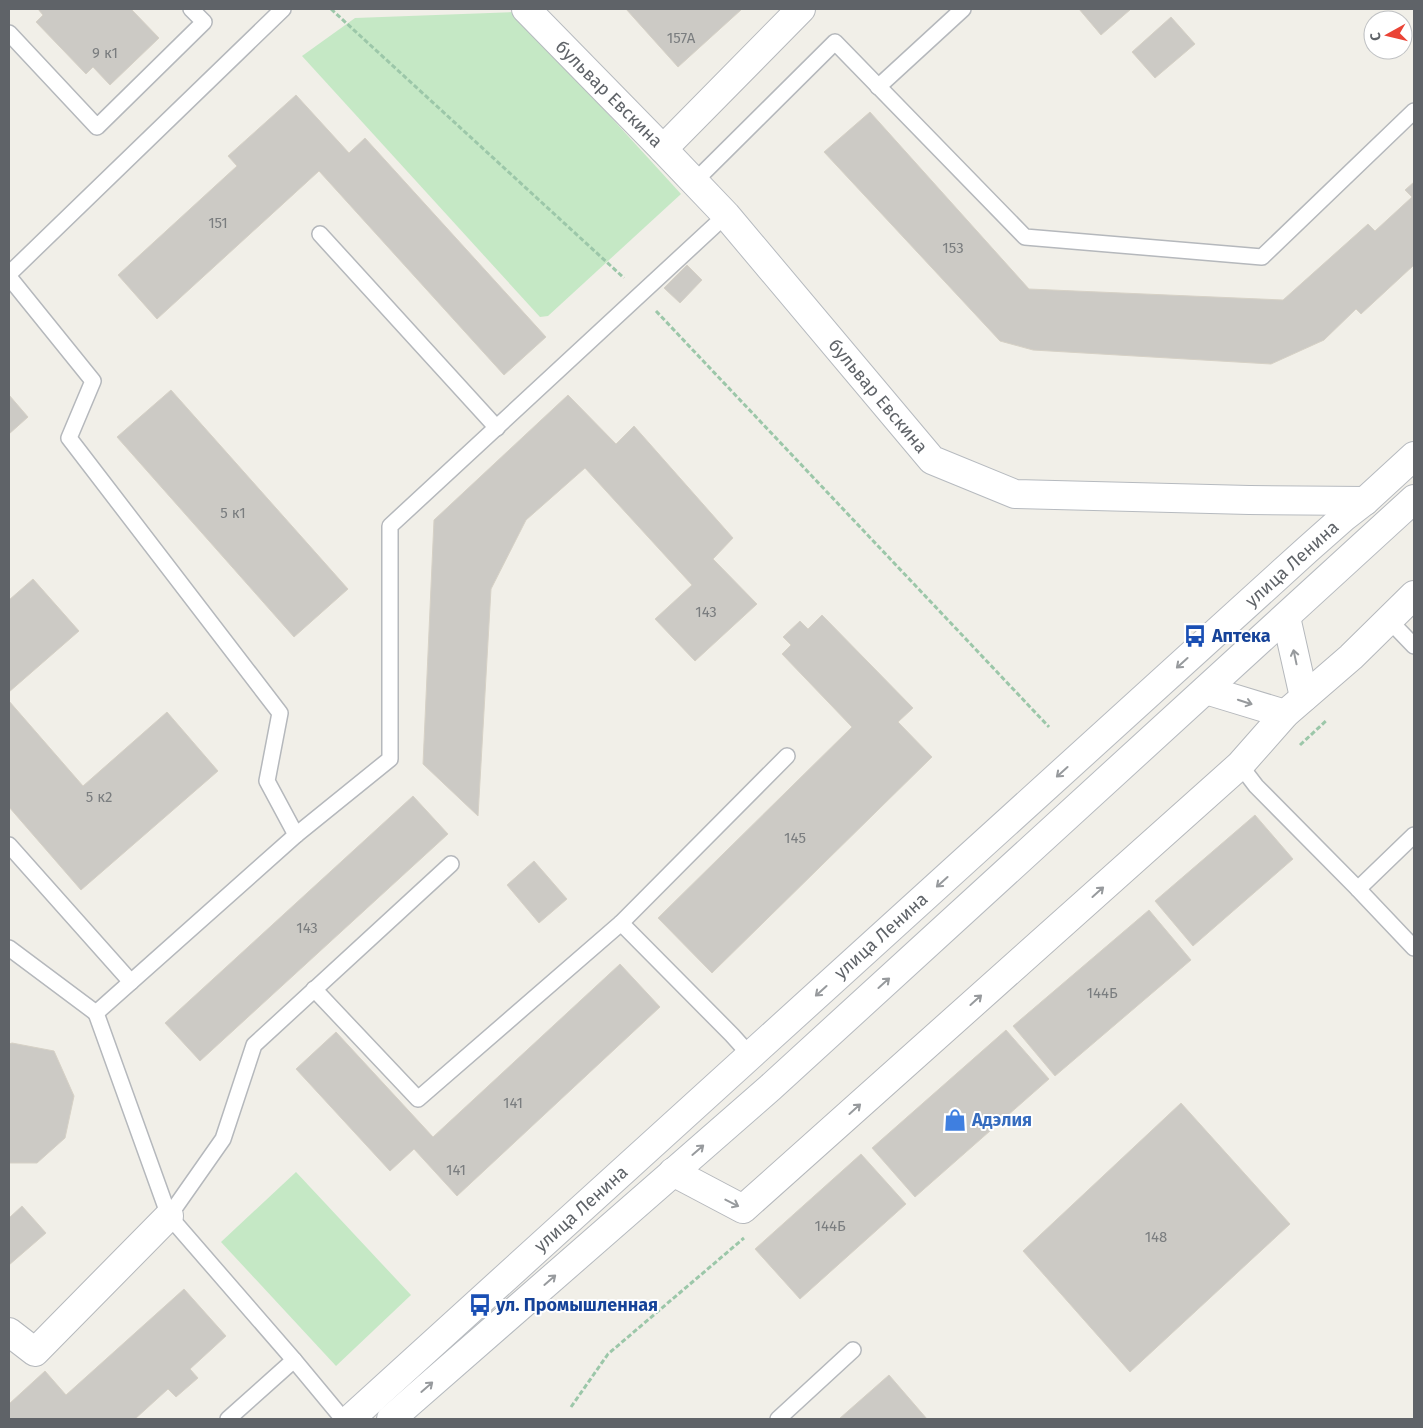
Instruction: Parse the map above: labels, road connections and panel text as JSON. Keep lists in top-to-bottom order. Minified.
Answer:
{"streets":{"street":["бульвар Евскина","улица Ленина"]},"crossings":[["бульвар Евскина","улица Ленина"]],"places":{"bus stop":["Аптека","ул. Промышленная"],"shop":["Адэлия"]},"house_numbers":["157А","9 к1","151","153","5 к1","143","5 к2","145","143","144Б","141","141","144Б","148"],"north":"left"}
